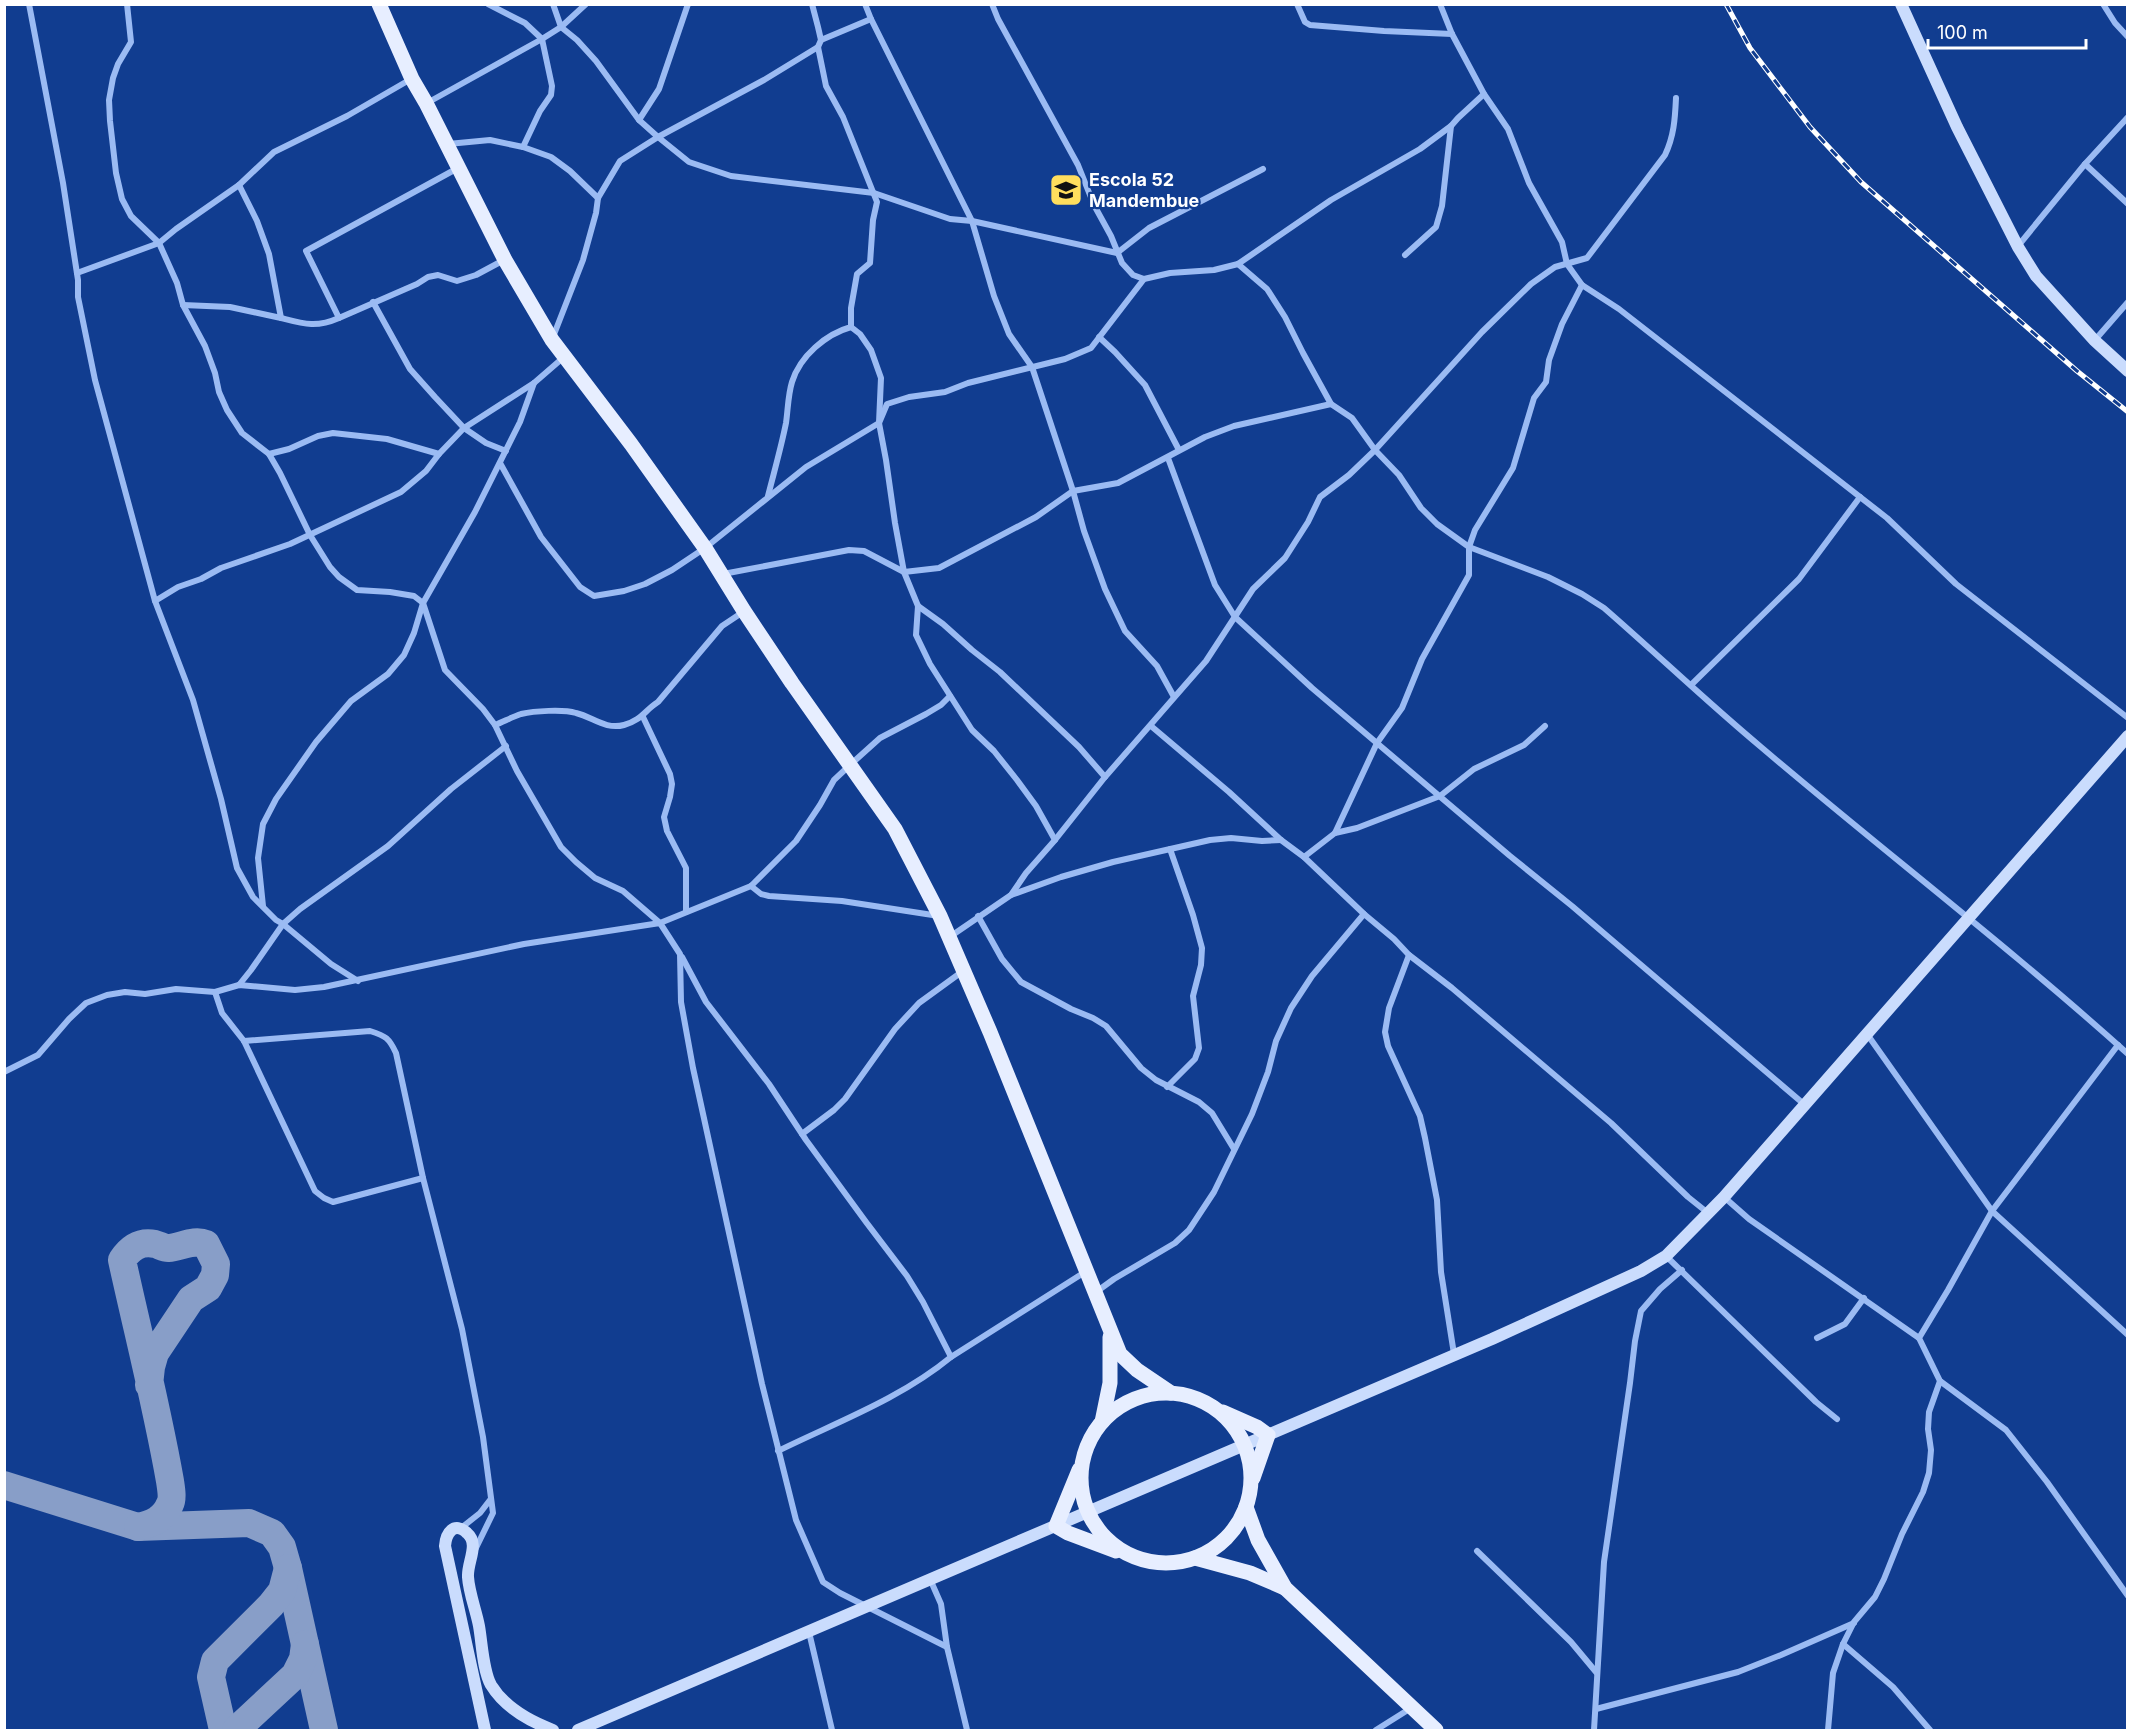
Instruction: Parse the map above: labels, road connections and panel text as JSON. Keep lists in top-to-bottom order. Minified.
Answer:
{"places":{"school or university":["Escola 52 Mandembue"]},"scale_bar":"100 m"}
